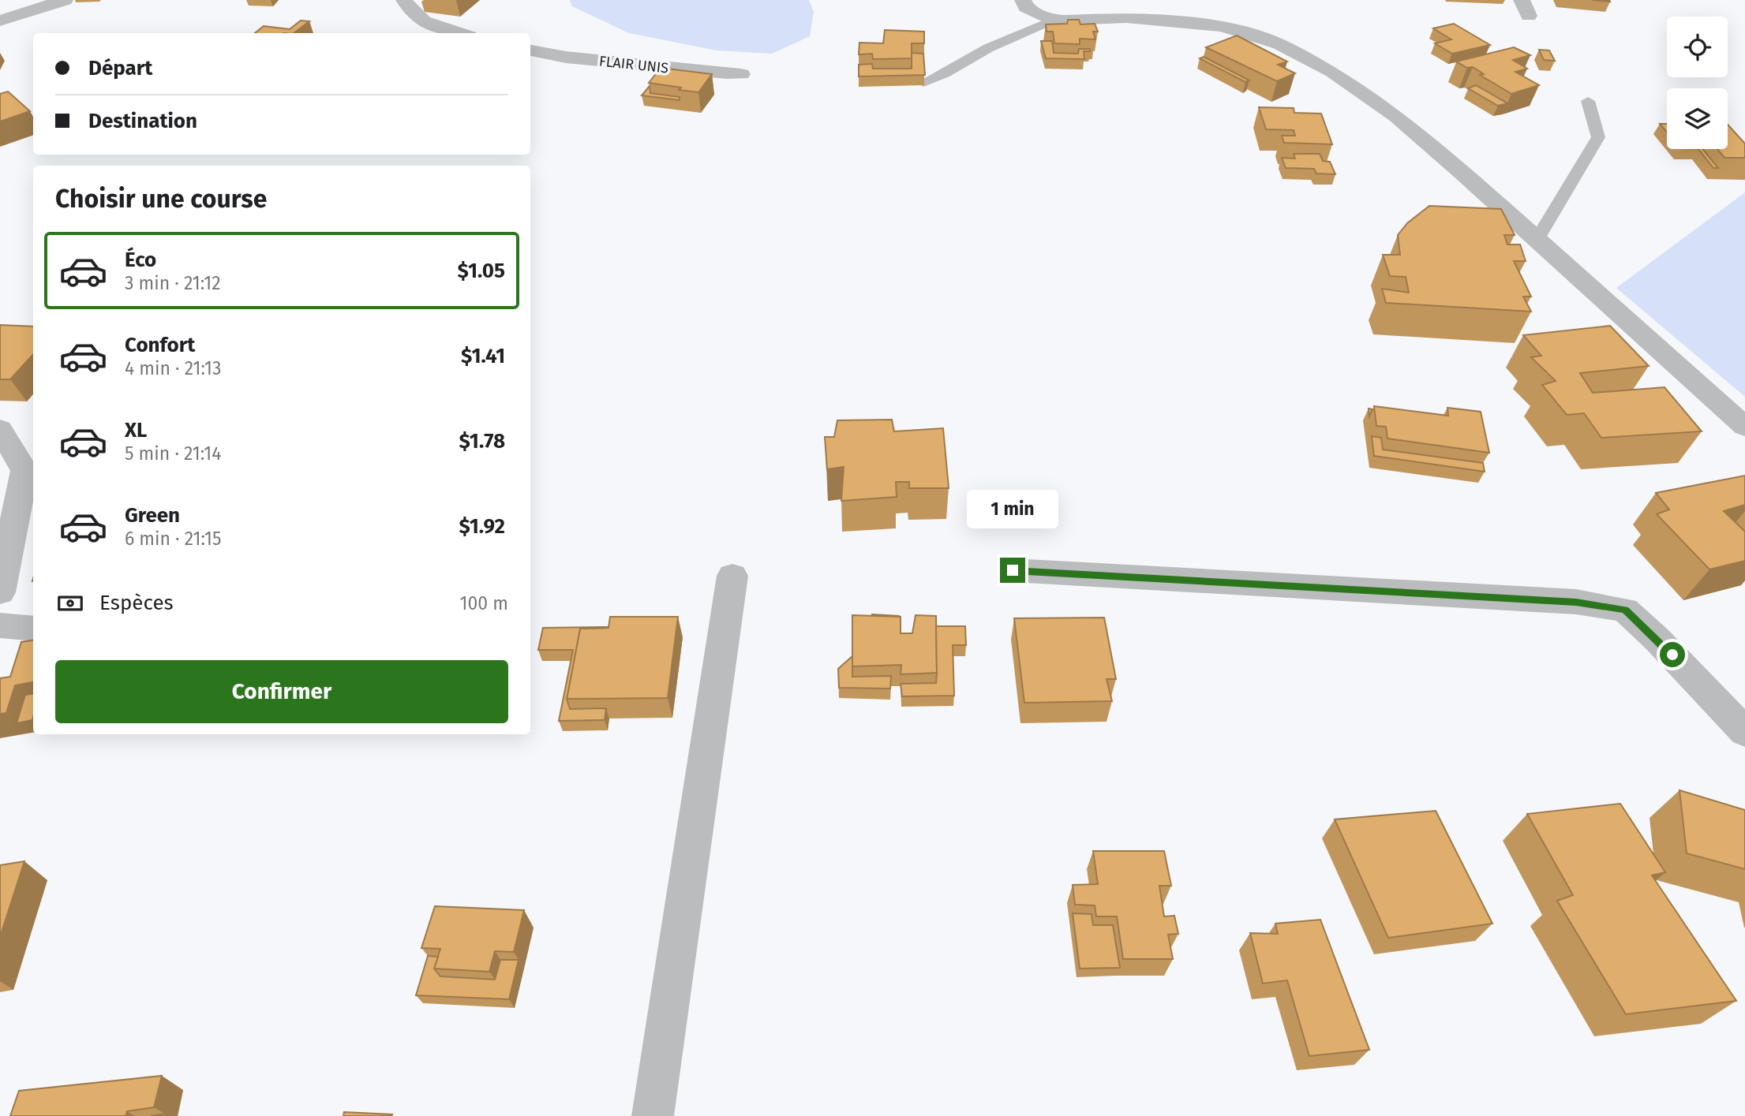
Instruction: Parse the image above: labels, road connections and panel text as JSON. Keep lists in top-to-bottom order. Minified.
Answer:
{"streets":{"street":["FLAIR UNIS"]},"page":{"banner":["Départ","Destination"],"heading":"Choisir une course","list":[{"name":"Éco","note":"3 min · 21:12","value":"$1.05"},{"name":"Confort","note":"4 min · 21:13","value":"$1.41"},{"name":"XL","note":"5 min · 21:14","value":"$1.78"},{"name":"Green","note":"6 min · 21:15","value":"$1.92"}],"bubble":"1 min","pay":["Espèces","100 m"],"buttons":"Confirmer"}}
